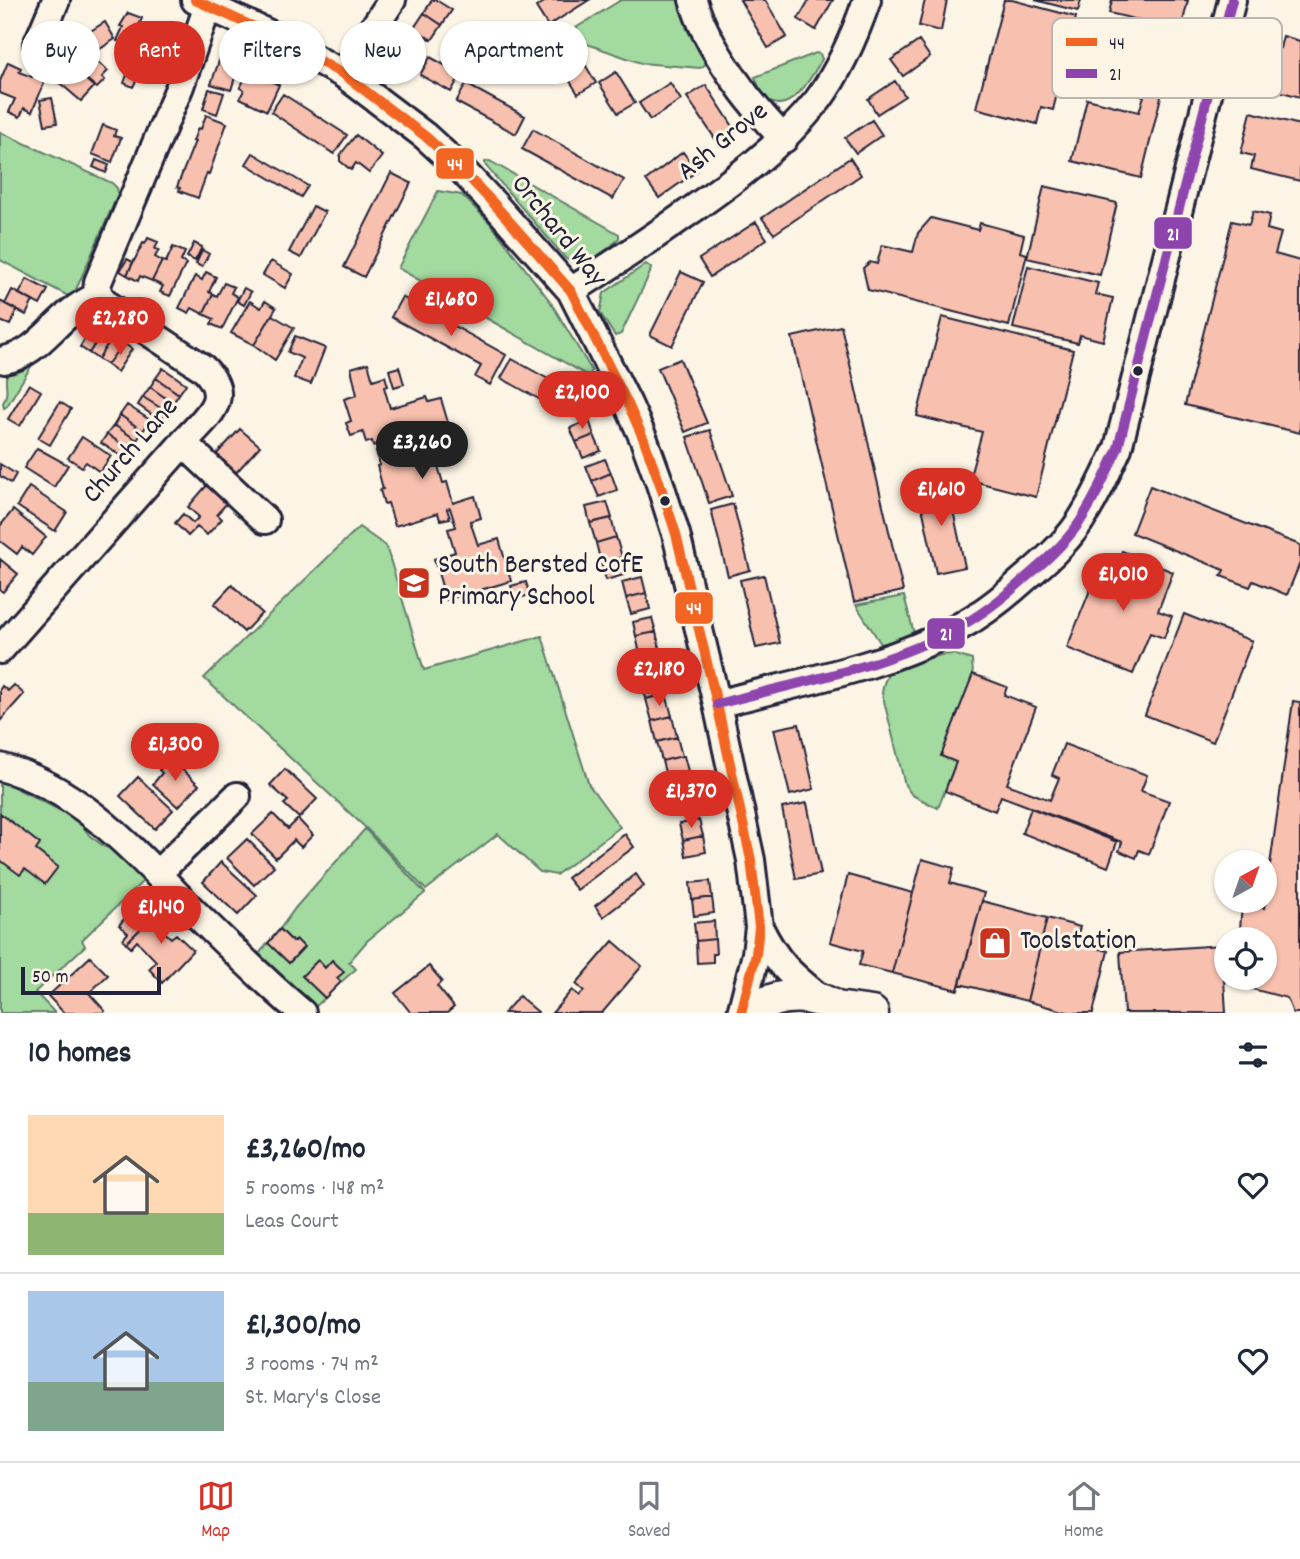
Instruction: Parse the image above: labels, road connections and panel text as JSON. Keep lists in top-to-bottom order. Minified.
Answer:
{"streets":{"street":["Ash Grove","Orchard Way","Church Lane"]},"crossings":[["Ash Grove","Orchard Way"]],"places":{"school or university":["South Bersted CofE Primary School"],"shop":["Toolstation"]},"lines":["transit line 44","transit line 21"],"legend":["44","21"],"scale_bar":"50 m","north":"top right","page":{"chip":["Buy","Rent","Filters","New","Apartment"],"price":["£1,680","£2,280","£2,100","£3,260","£1,610","£1,010","£2,180","£1,300","£1,370","£1,140"],"scale":"50 m","heading":"10 homes","list":[{"name":"£3,260/mo","note":"5 rooms · 148 m² · Leas Court"},{"name":"£1,300/mo","note":"3 rooms · 74 m² · St. Mary's Close"}],"tabs":["Map","Saved","Home"]}}
